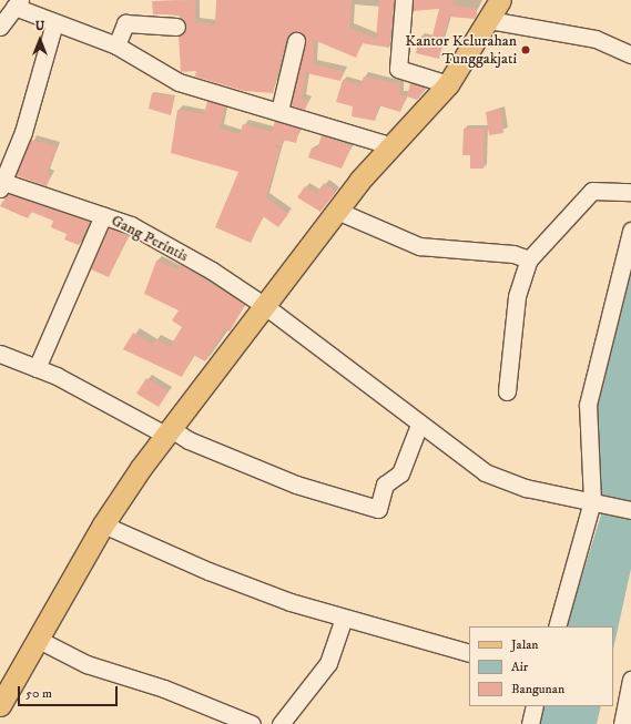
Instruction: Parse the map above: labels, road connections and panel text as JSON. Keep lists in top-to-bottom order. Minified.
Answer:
{"streets":{"street":["Gang Perintis"]},"places":["Kantor Kelurahan Tunggakjati"],"legend":["Jalan","Air","Bangunan"],"scale_bar":"50 m","north":"top"}
